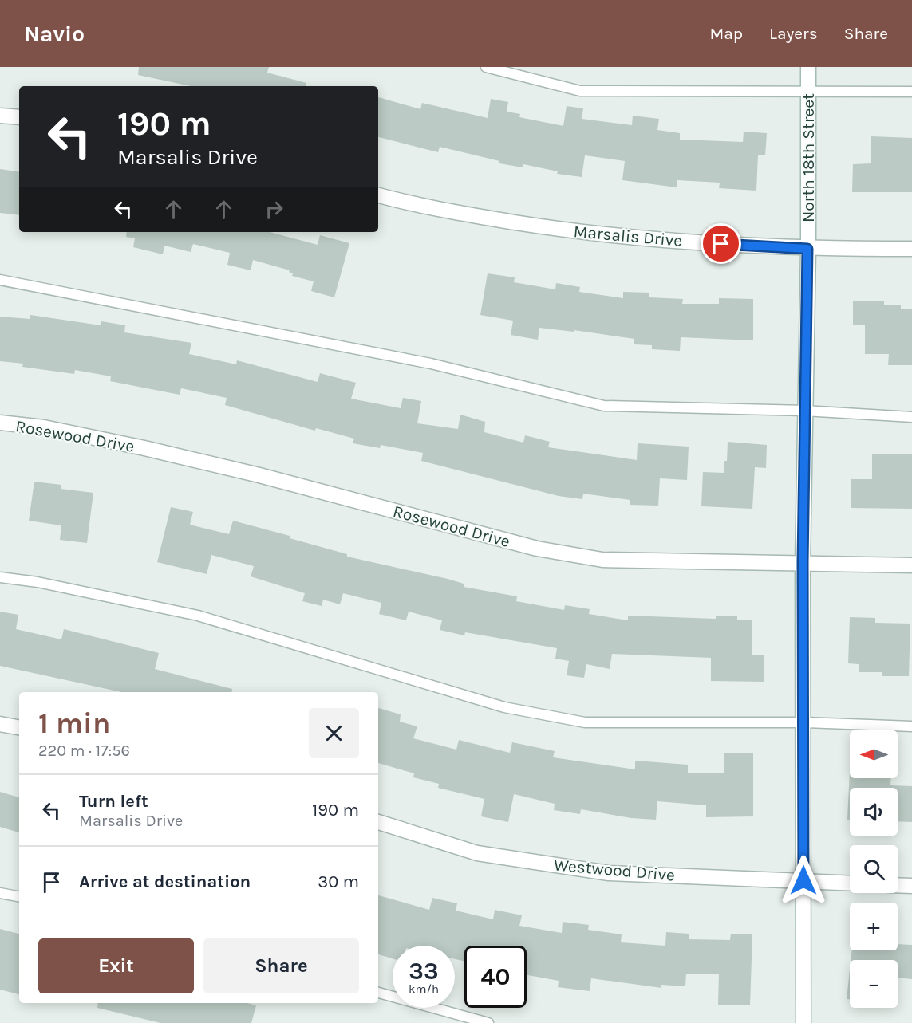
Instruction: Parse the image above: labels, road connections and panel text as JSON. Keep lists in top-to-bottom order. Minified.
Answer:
{"streets":{"street":["North 18th Street","Marsalis Drive","Rosewood Drive","Westwood Drive"]},"crossings":[["North 18th Street","Marsalis Drive"],["North 18th Street","Rosewood Drive"],["North 18th Street","Westwood Drive"]],"north":"left","page":{"header":"Navio","nav":["Map","Layers","Share"],"turn":["190 m","Marsalis Drive"],"heading":["1 min","220 m · 17:56"],"map_buttons":["+","−"],"list":[{"name":"Turn left","note":"Marsalis Drive","value":"190 m"},{"name":"Arrive at destination","value":"30 m"}],"buttons":["Exit","Share"],"speed":"33 km/h","limit":"40"}}
